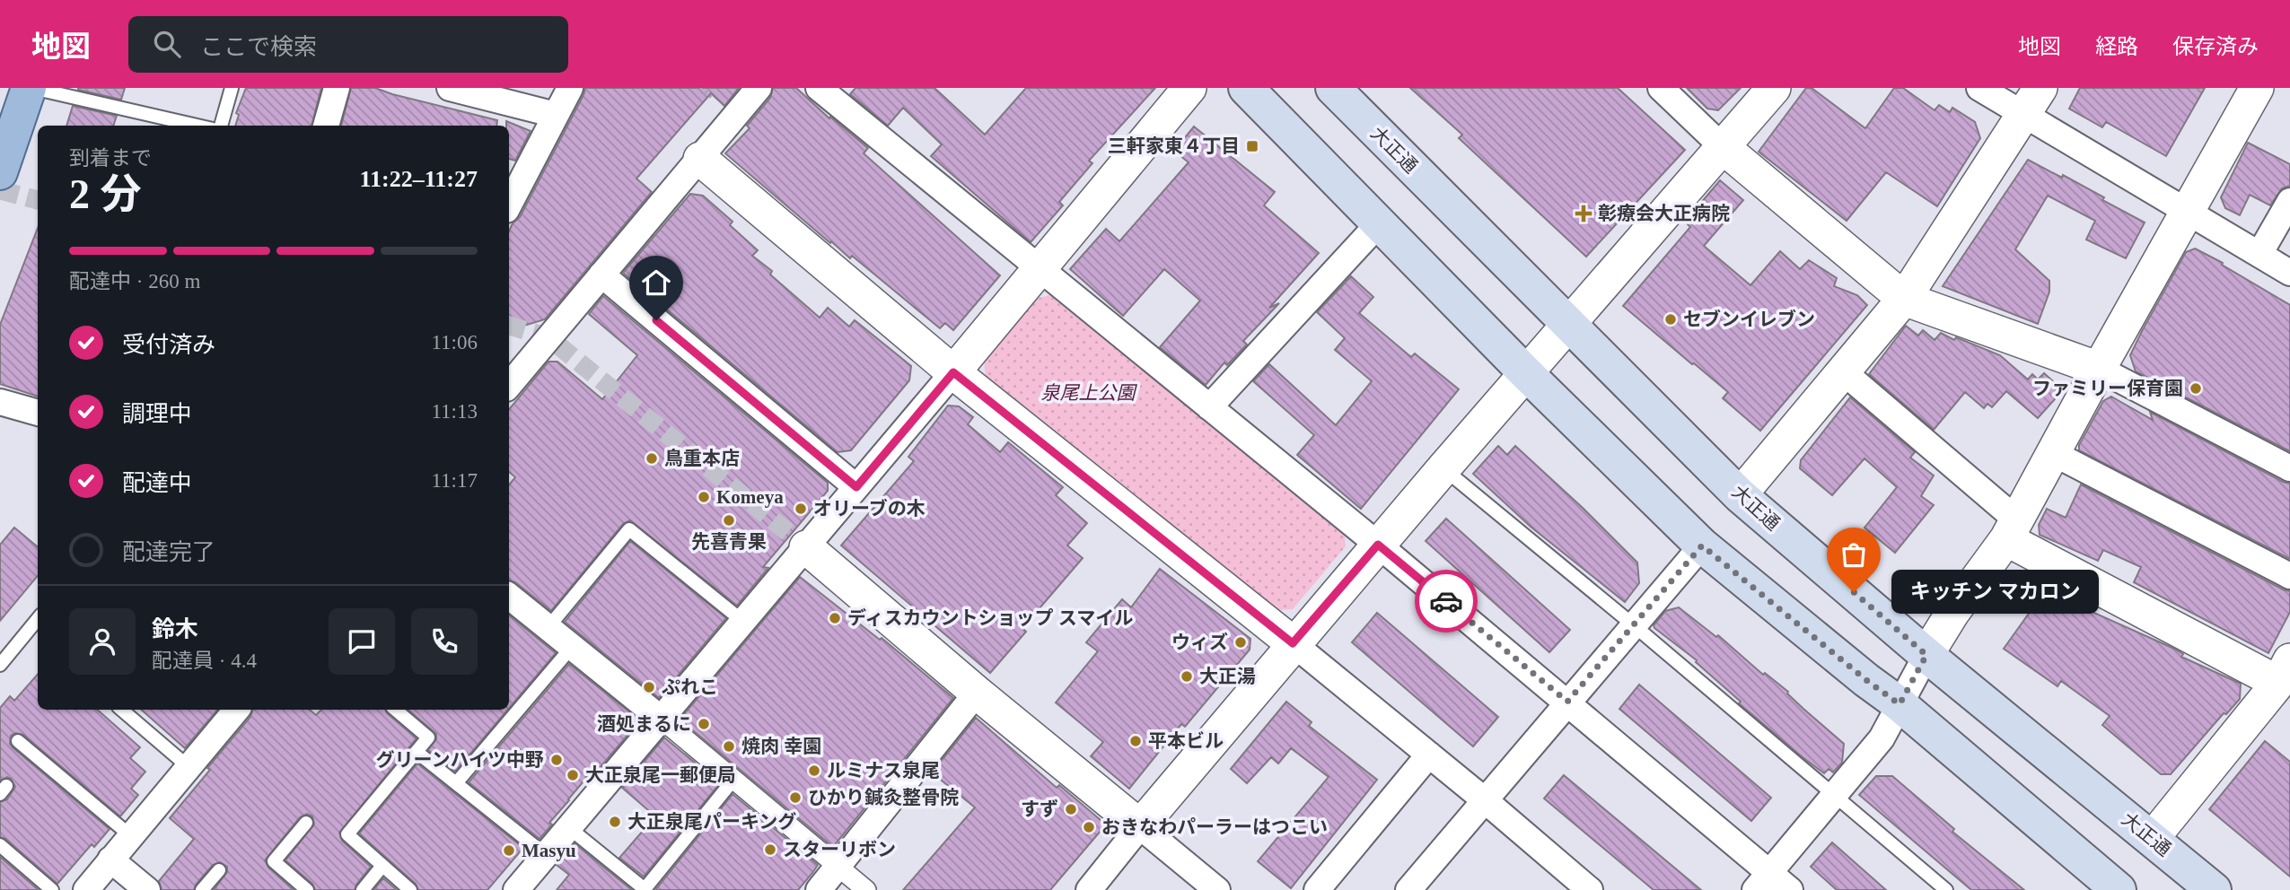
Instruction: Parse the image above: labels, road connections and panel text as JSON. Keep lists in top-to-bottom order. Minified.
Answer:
{"streets":{"main road":["大正通"]},"parks":["泉尾上公園"],"places":{"transit":["三軒家東４丁目"],"health":["彰療会大正病院"],"other":["セブンイレブン","ファミリー保育園","鳥重本店","Komeya","オリーブの木","先喜青果","キッチン マカロン","ディスカウントショップ スマイル","ウィズ","大正湯","ぷれこ","酒処まるに","平本ビル","焼肉 幸園","グリーンハイツ中野","ルミナス泉尾","大正泉尾一郵便局","ひかり鍼灸整骨院","すず","大正泉尾パーキング","おきなわパーラーはつこい","スターリボン","Masyu"]},"page":{"header":"地図","search":"ここで検索","nav":["地図","経路","保存済み"],"heading":["2 分","到着まで","11:22–11:27"],"panel":["鈴木","配達員 · 4.4"],"bar":"配達中 · 260 m","list":[["受付済み","11:06"],["調理中","11:13"],["配達中","11:17"],"配達完了"],"bubble":"キッチン マカロン"}}
